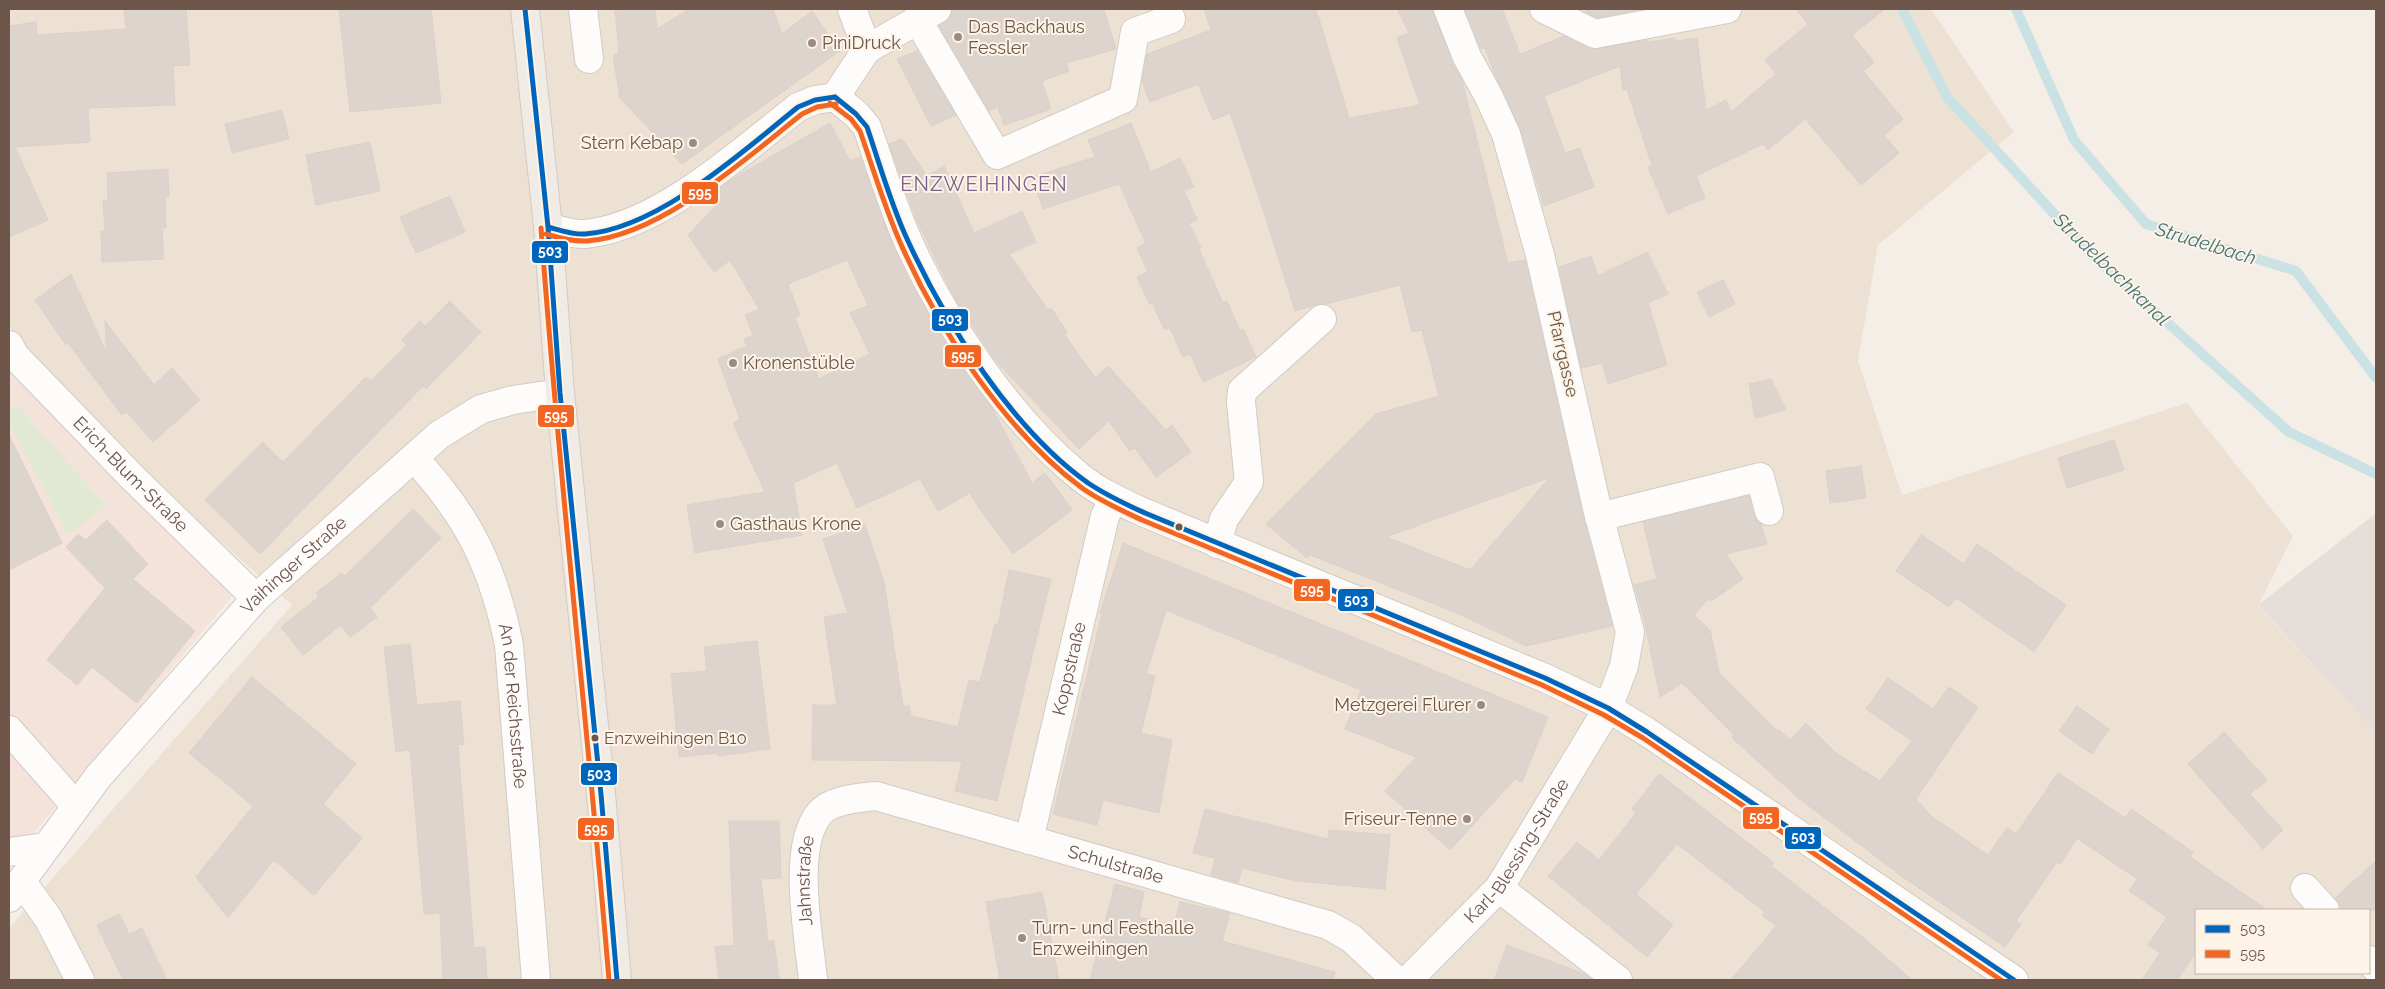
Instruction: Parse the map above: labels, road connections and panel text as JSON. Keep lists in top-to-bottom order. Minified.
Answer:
{"streets":{"street":["Pfarrgasse","Erich-Blum-Straße","Vaihinger Straße","Koppstraße","An der Reichsstraße","Karl-Blessing-Straße","Schulstraße","Jahnstraße"]},"crossings":[["Pfarrgasse","Karl-Blessing-Straße"],["Erich-Blum-Straße","Vaihinger Straße"],["Vaihinger Straße","An der Reichsstraße"],["Koppstraße","Schulstraße"],["Schulstraße","Jahnstraße"]],"districts":["ENZWEIHINGEN"],"water":["Strudelbach","Strudelbachkanal"],"places":["Das Backhaus Fessler","PiniDruck","Stern Kebap","Kronenstüble","Gasthaus Krone","Metzgerei Flurer","Enzweihingen B10","Friseur-Tenne","Turn- und Festhalle Enzweihingen"],"lines":["transit line 503","transit line 595"],"legend":["503","595"]}
